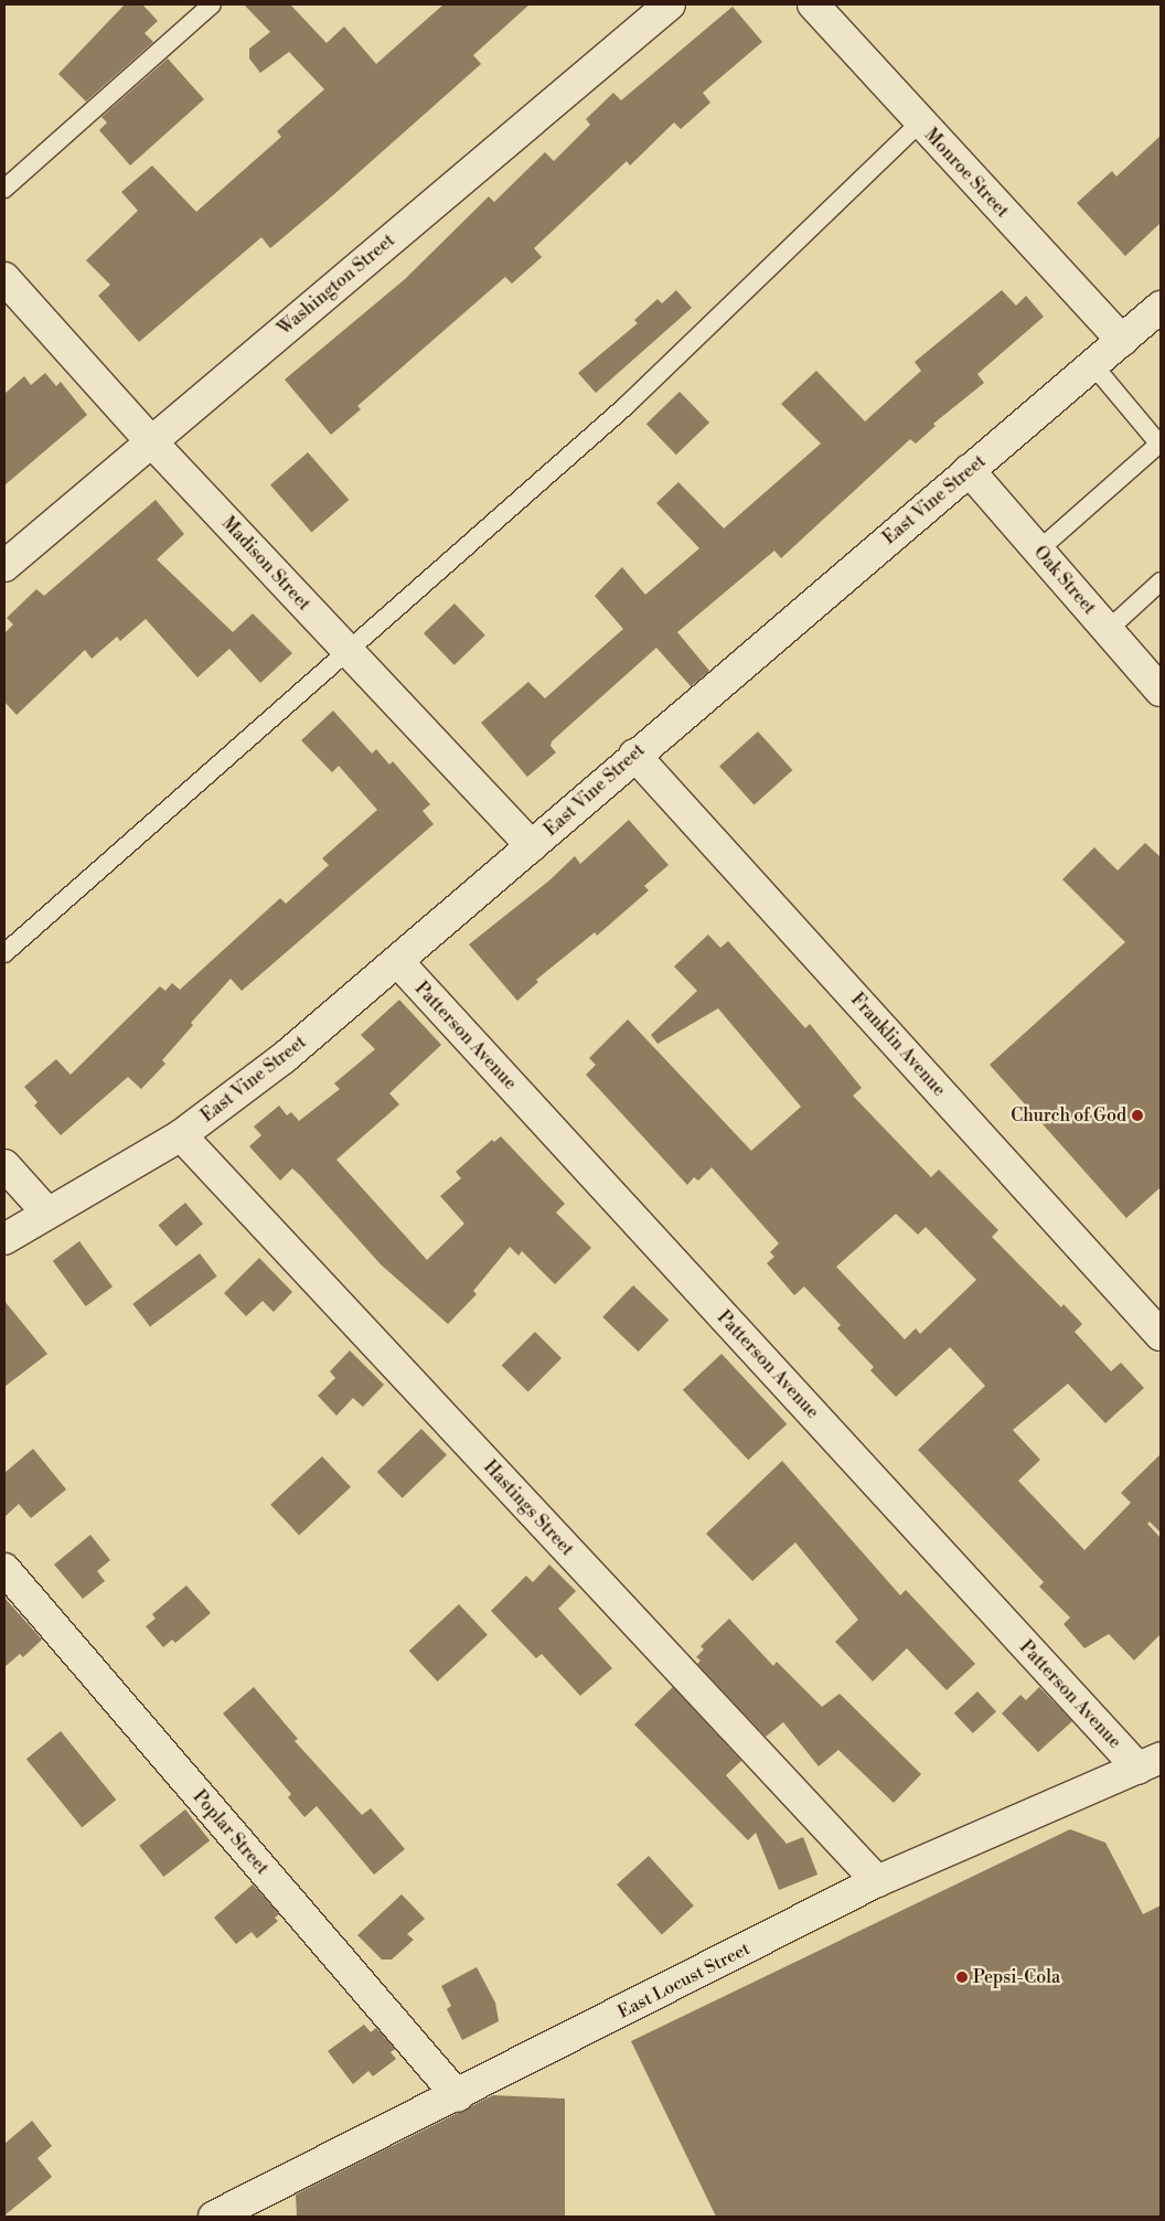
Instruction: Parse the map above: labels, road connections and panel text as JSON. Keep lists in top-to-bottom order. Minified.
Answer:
{"streets":{"street":["Monroe Street","Washington Street","East Vine Street","Madison Street","Oak Street","Patterson Avenue","Franklin Avenue","Hastings Street","Poplar Street","East Locust Street"]},"crossings":[["Monroe Street","East Vine Street"],["Washington Street","Madison Street"],["East Vine Street","Madison Street"],["East Vine Street","Oak Street"],["East Vine Street","Patterson Avenue"],["East Vine Street","Franklin Avenue"],["East Vine Street","Hastings Street"],["Patterson Avenue","East Locust Street"],["Hastings Street","East Locust Street"],["Poplar Street","East Locust Street"]],"places":["Church of God","Pepsi-Cola"]}
